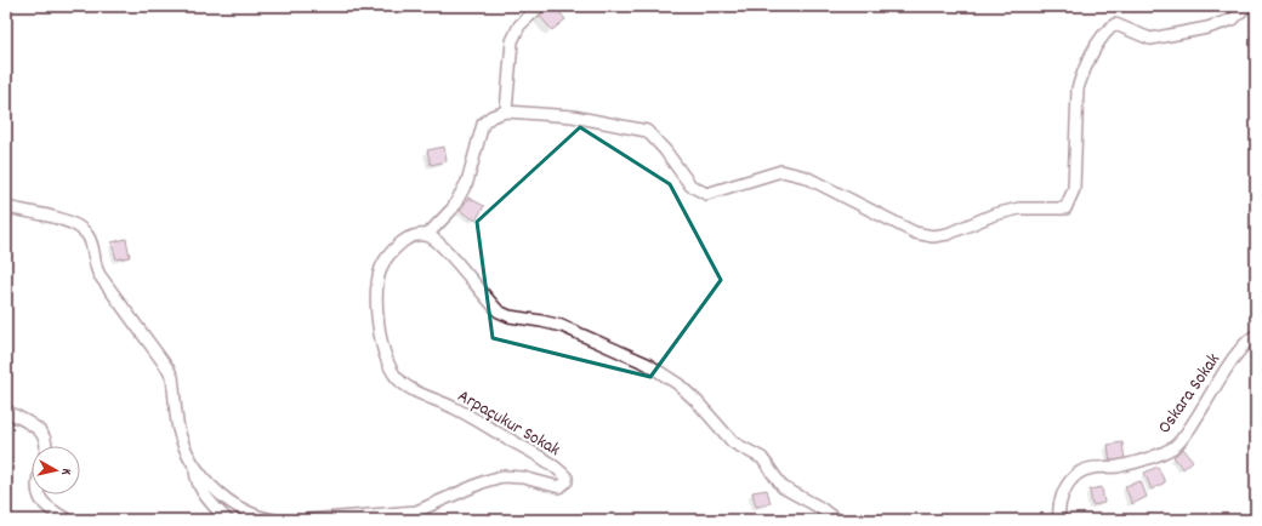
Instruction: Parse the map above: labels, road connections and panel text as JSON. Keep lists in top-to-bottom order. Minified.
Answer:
{"streets":{"street":["Oskara Sokak","Arpaçukur Sokak"]},"north":"right"}
